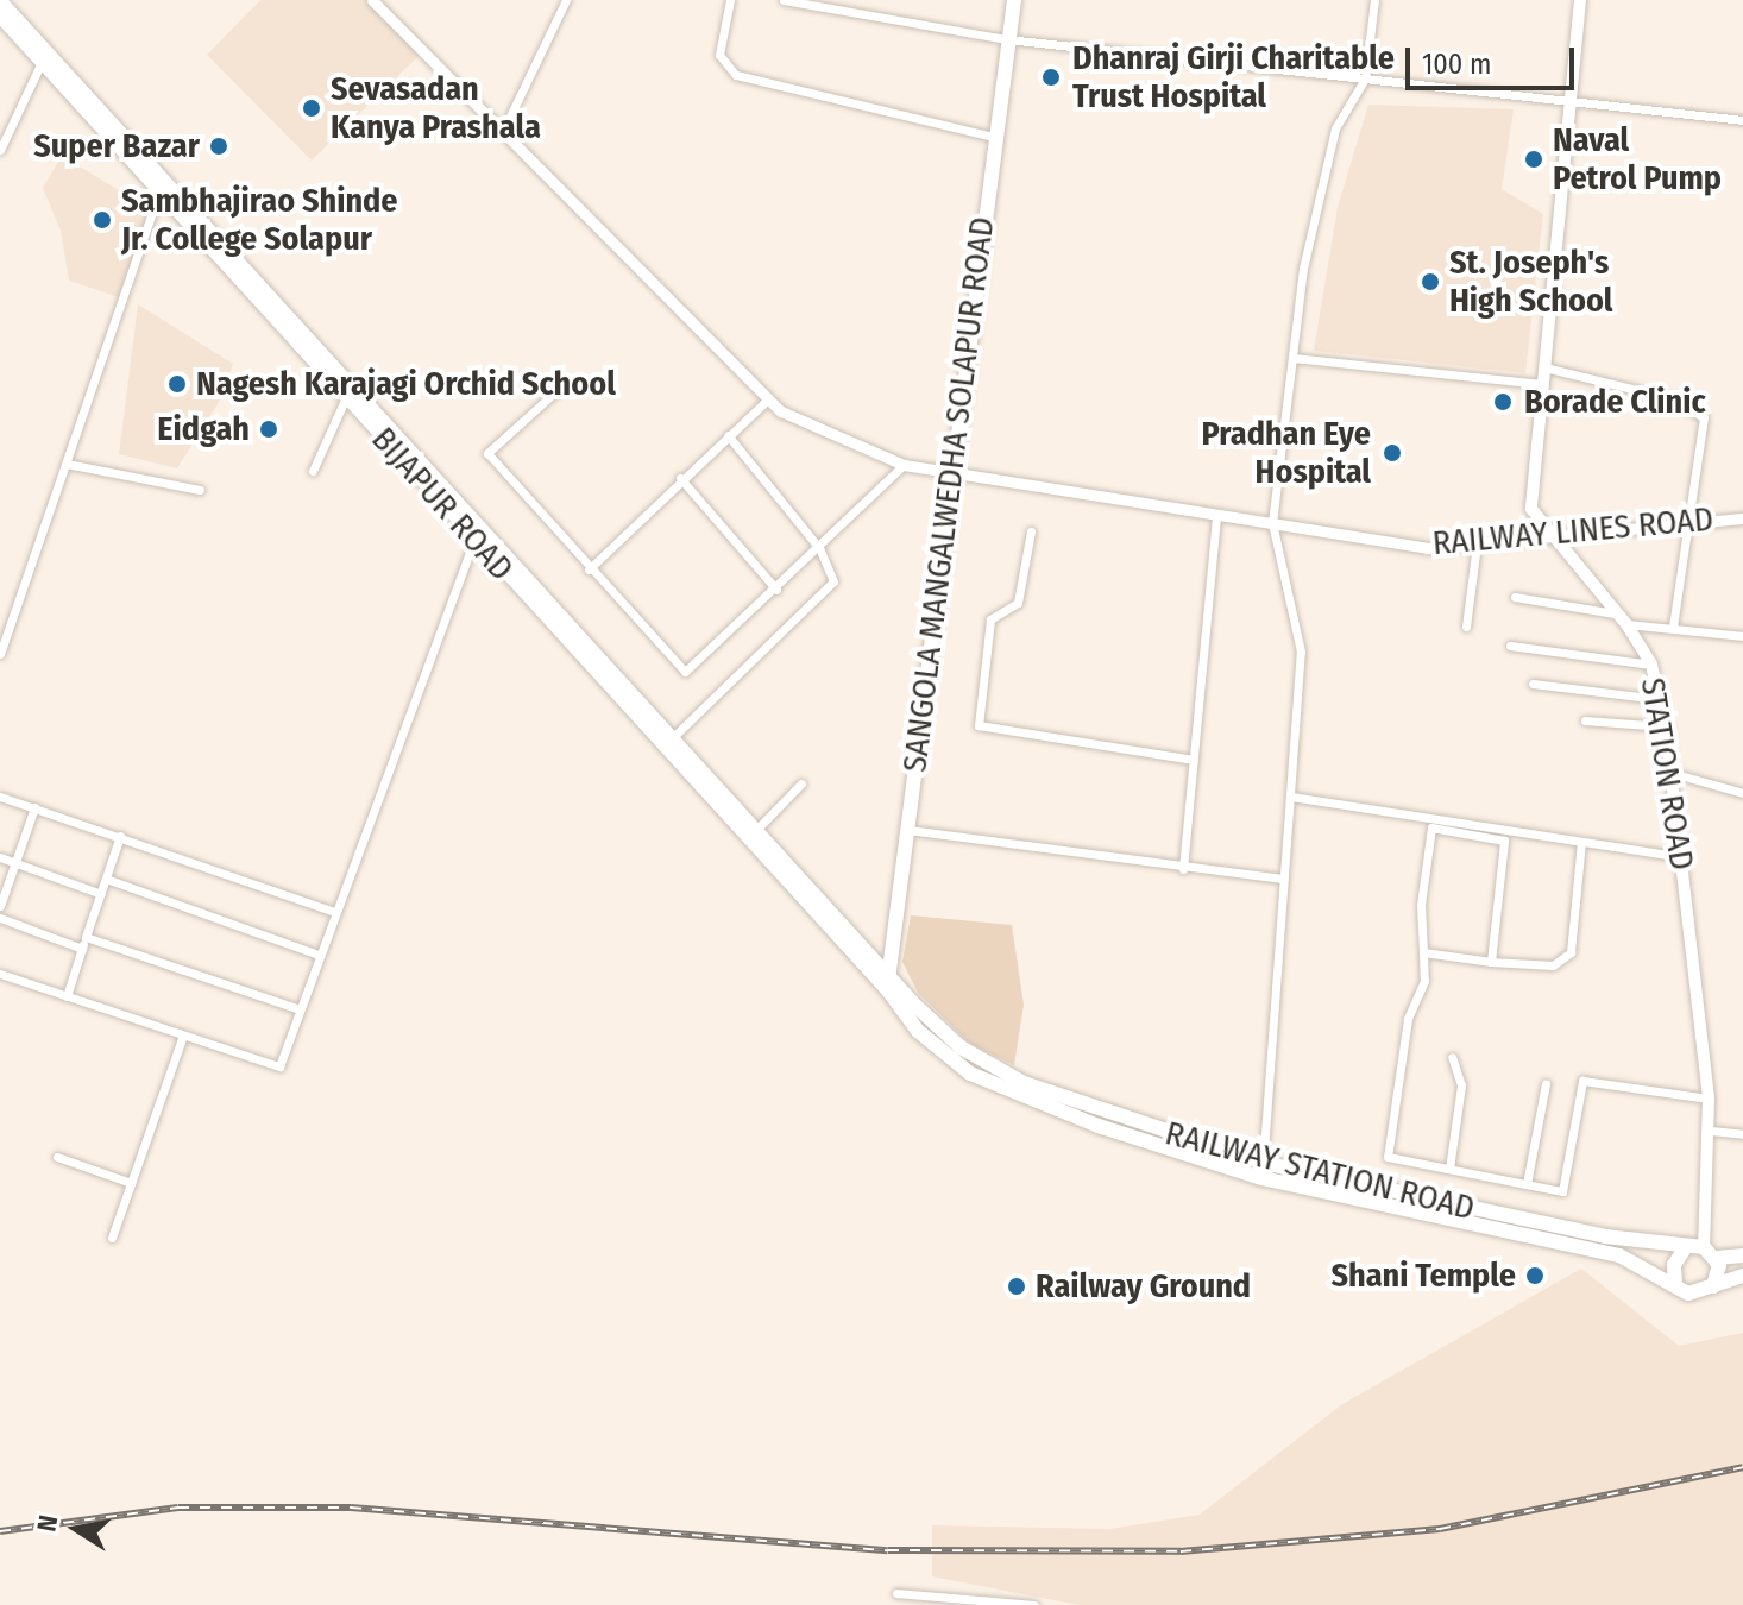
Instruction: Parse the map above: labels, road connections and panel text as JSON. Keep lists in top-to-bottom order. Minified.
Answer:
{"streets":{"main road":["SANGOLA MANGALWEDHA SOLAPUR ROAD","BIJAPUR ROAD","STATION ROAD","RAILWAY STATION ROAD"],"street":["RAILWAY LINES ROAD"]},"crossings":[["SANGOLA MANGALWEDHA SOLAPUR ROAD","BIJAPUR ROAD"],["SANGOLA MANGALWEDHA SOLAPUR ROAD","RAILWAY LINES ROAD"],["SANGOLA MANGALWEDHA SOLAPUR ROAD","RAILWAY STATION ROAD"],["BIJAPUR ROAD","RAILWAY STATION ROAD"],["RAILWAY LINES ROAD","STATION ROAD"],["STATION ROAD","RAILWAY STATION ROAD"]],"places":["Dhanraj Girji Charitable Trust Hospital","Sevasadan Kanya Prashala","Super Bazar","Naval Petrol Pump","Sambhajirao Shinde Jr. College Solapur","St. Joseph's High School","Nagesh Karajagi Orchid School","Borade Clinic","Eidgah","Pradhan Eye Hospital","Shani Temple","Railway Ground"],"scale_bar":"100 m","north":"left"}
